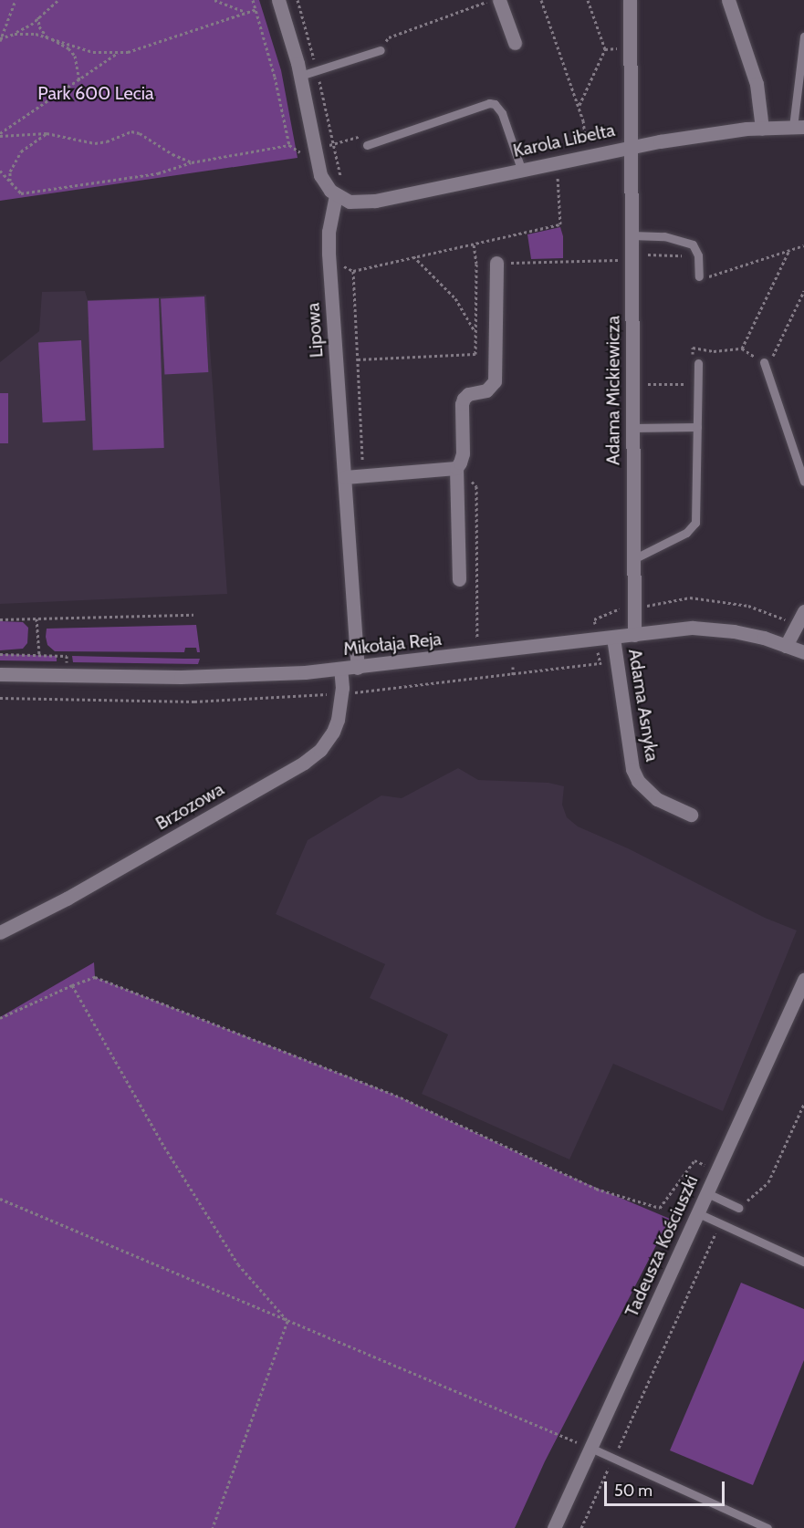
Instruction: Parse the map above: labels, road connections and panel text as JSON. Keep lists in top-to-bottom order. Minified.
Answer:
{"streets":{"street":["Karola Libelta","Lipowa","Adama Mickiewicza","Mikołaja Reja","Adama Asnyka","Brzozowa","Tadeusza Kościuszki"]},"crossings":[["Karola Libelta","Lipowa"],["Karola Libelta","Adama Mickiewicza"],["Lipowa","Mikołaja Reja"],["Adama Mickiewicza","Mikołaja Reja"],["Mikołaja Reja","Adama Asnyka"],["Mikołaja Reja","Brzozowa"]],"parks":["Park 600 Lecia"],"scale_bar":"50 m"}
